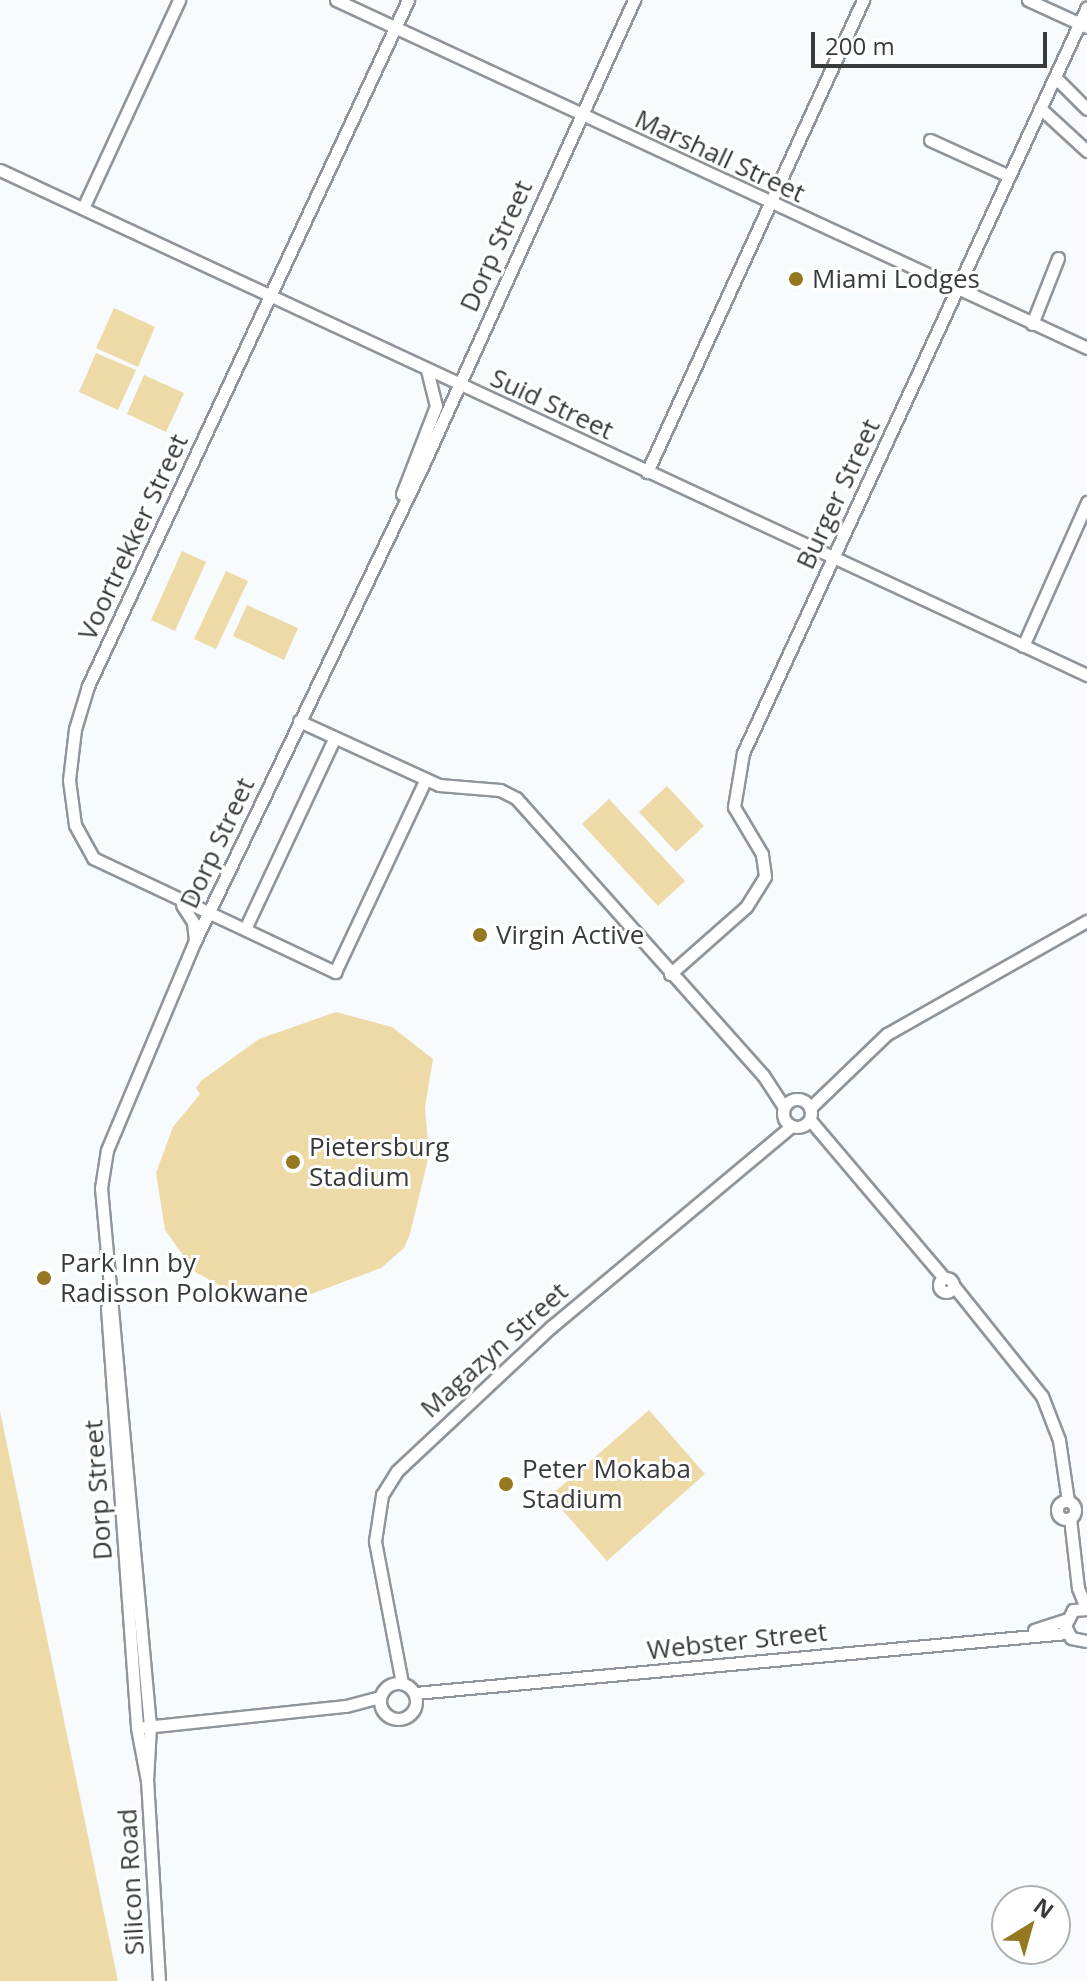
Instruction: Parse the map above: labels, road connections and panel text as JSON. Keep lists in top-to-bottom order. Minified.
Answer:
{"streets":{"street":["Marshall Street","Dorp Street","Suid Street","Burger Street","Voortrekker Street","Magazyn Street","Webster Street","Silicon Road"]},"crossings":[["Marshall Street","Dorp Street"],["Marshall Street","Burger Street"],["Marshall Street","Voortrekker Street"],["Dorp Street","Suid Street"],["Dorp Street","Voortrekker Street"],["Dorp Street","Silicon Road"],["Suid Street","Burger Street"],["Suid Street","Voortrekker Street"],["Magazyn Street","Webster Street"]],"places":["Miami Lodges","Virgin Active","Pietersburg Stadium","Park Inn by Radisson Polokwane","Peter Mokaba Stadium"],"scale_bar":"200 m","north":"top right"}
